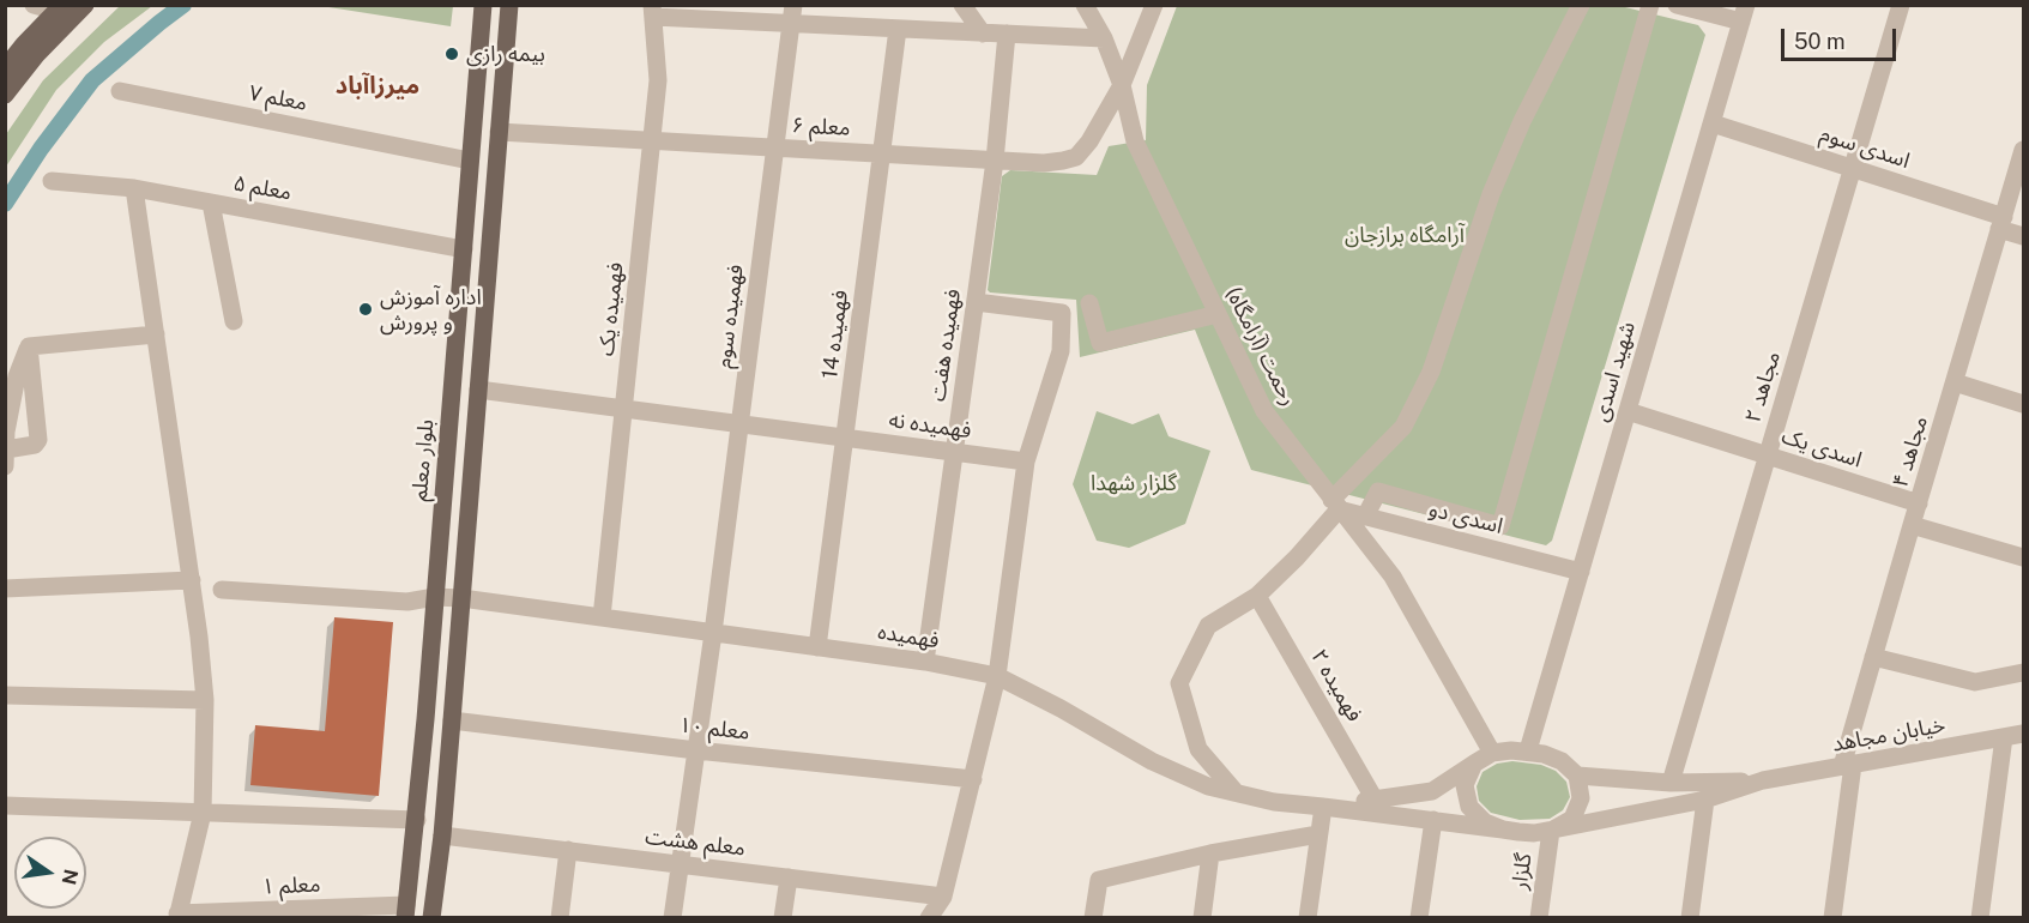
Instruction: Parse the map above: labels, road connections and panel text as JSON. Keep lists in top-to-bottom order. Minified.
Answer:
{"streets":{"main road":["بلوار معلم"],"street":["معلم ۷","معلم ۶","اسدی سوم","معلم ۵","فهمیده یک","فهمیده سوم","فهمیده 14","فهمیده هفت","رحمت (آرامگاه)","شهید اسدی","مجاهد ۲","فهمیده نه","اسدی یک","مجاهد ۴","اسدی دو","فهمیده","فهمیده ۲","معلم ۱۰","خیابان مجاهد","معلم هشت","گلزار","معلم ۱"]},"crossings":[["معلم ۷","بلوار معلم"],["معلم ۶","فهمیده یک"],["معلم ۶","فهمیده سوم"],["معلم ۶","فهمیده 14"],["معلم ۶","فهمیده هفت"],["معلم ۶","رحمت (آرامگاه)"],["اسدی سوم","شهید اسدی"],["اسدی سوم","مجاهد ۲"],["اسدی سوم","مجاهد ۴"],["معلم ۵","بلوار معلم"],["فهمیده یک","فهمیده نه"],["فهمیده یک","فهمیده"],["فهمیده سوم","فهمیده نه"],["فهمیده سوم","فهمیده"],["فهمیده سوم","معلم ۱۰"],["فهمیده سوم","معلم هشت"],["فهمیده 14","فهمیده نه"],["فهمیده 14","فهمیده"],["فهمیده هفت","فهمیده نه"],["فهمیده هفت","فهمیده"],["رحمت (آرامگاه)","شهید اسدی"],["رحمت (آرامگاه)","اسدی دو"],["رحمت (آرامگاه)","خیابان مجاهد"],["رحمت (آرامگاه)","گلزار"],["شهید اسدی","اسدی یک"],["شهید اسدی","اسدی دو"],["شهید اسدی","خیابان مجاهد"],["شهید اسدی","گلزار"],["مجاهد ۲","اسدی یک"],["مجاهد ۲","خیابان مجاهد"],["اسدی یک","مجاهد ۴"],["مجاهد ۴","خیابان مجاهد"],["بلوار معلم","فهمیده"],["بلوار معلم","معلم ۱"],["خیابان مجاهد","گلزار"]],"districts":["میرزاآباد"],"parks":["آرامگاه برازجان","گلزار شهدا"],"places":["بیمه رازی","اداره آموزش و پرورش"],"scale_bar":"50 m","north":"right"}
